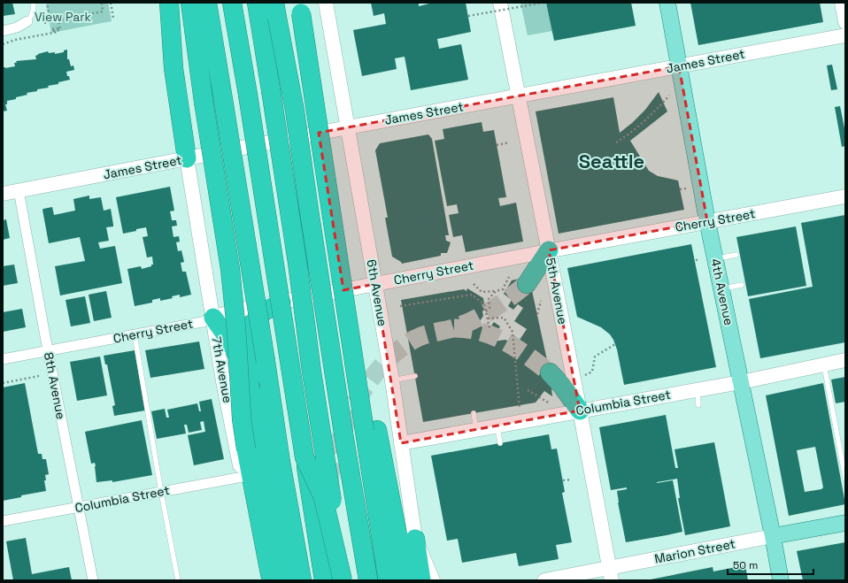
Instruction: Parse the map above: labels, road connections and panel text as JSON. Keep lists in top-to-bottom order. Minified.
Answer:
{"streets":{"main road":["James Street","Cherry Street","5th Avenue","4th Avenue","6th Avenue","7th Avenue","Columbia Street","Marion Street"],"street":["8th Avenue"]},"crossings":[["James Street","5th Avenue"],["James Street","4th Avenue"],["James Street","6th Avenue"],["James Street","7th Avenue"],["James Street","8th Avenue"],["Cherry Street","5th Avenue"],["Cherry Street","4th Avenue"],["Cherry Street","6th Avenue"],["Cherry Street","7th Avenue"],["Cherry Street","8th Avenue"],["5th Avenue","Columbia Street"],["5th Avenue","Marion Street"],["4th Avenue","Columbia Street"],["4th Avenue","Marion Street"],["6th Avenue","Columbia Street"],["7th Avenue","Columbia Street"],["8th Avenue","Columbia Street"]],"districts":["Seattle"],"parks":["View Park"],"scale_bar":"50 m"}
